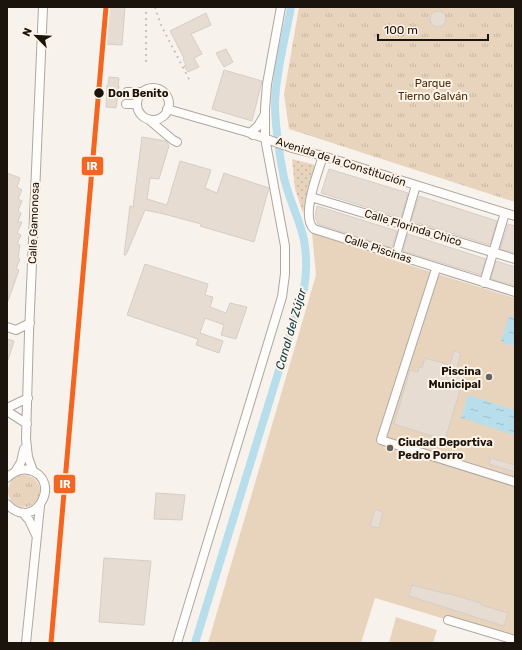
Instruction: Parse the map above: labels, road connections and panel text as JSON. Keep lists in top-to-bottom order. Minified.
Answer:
{"streets":{"street":["Avenida de la Constitución","Calle Gamonosa","Calle Florinda Chico","Calle Piscinas"]},"crossings":[["Avenida de la Constitución","Calle Piscinas"],["Calle Florinda Chico","Calle Piscinas"]],"water":["Canal del Zújar"],"parks":["Parque Tierno Galván"],"places":["Don Benito","Piscina Municipal","Ciudad Deportiva Pedro Porro"],"lines":["transit line IR"],"scale_bar":"100 m","north":"top left"}
